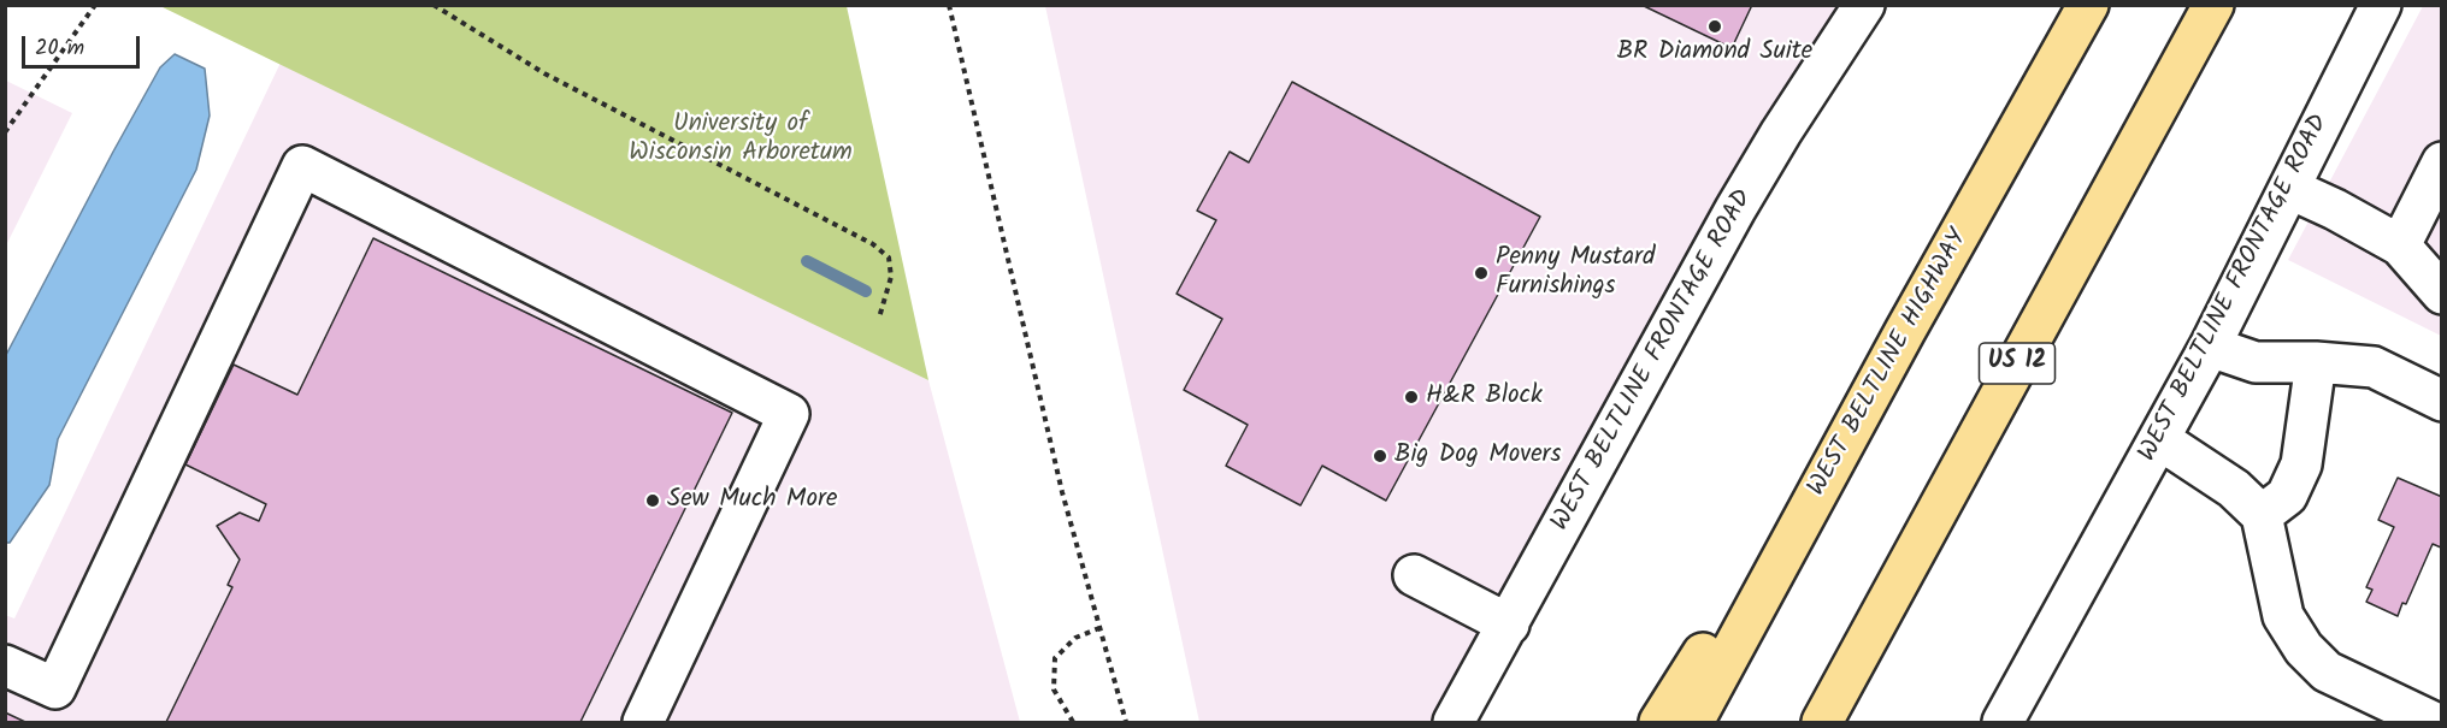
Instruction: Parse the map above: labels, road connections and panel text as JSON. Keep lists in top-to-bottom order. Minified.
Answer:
{"streets":{"highway":["WEST BELTLINE HIGHWAY","US 12"],"street":["WEST BELTLINE FRONTAGE ROAD"]},"parks":["University of Wisconsin Arboretum"],"places":["BR Diamond Suite","Penny Mustard Furnishings","H&R Block","Big Dog Movers","Sew Much More"],"scale_bar":"20 m"}
